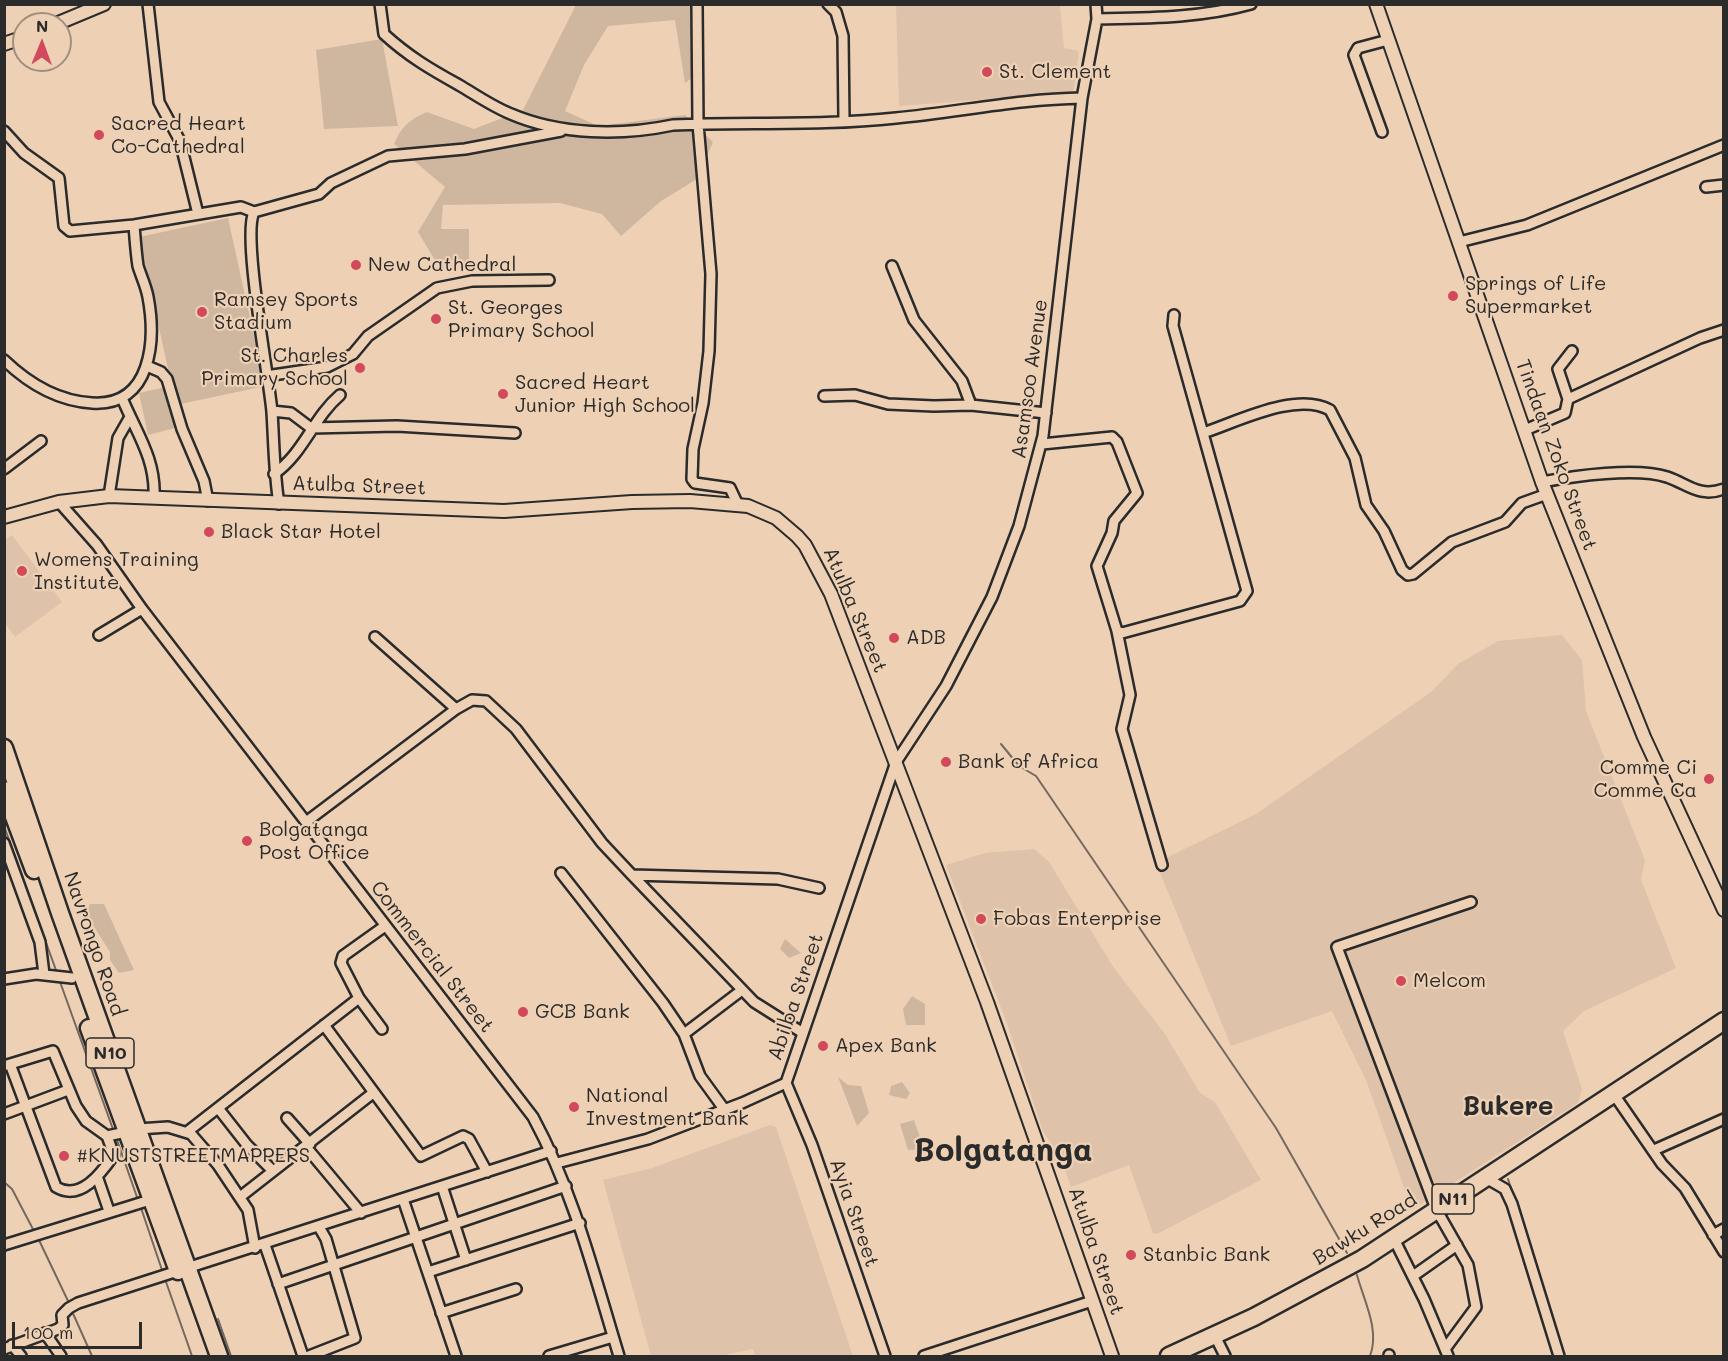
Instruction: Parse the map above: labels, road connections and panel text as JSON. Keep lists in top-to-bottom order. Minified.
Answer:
{"streets":{"highway":["Navrongo Road","N10","N11","Bawku Road"],"street":["Asamsoo Avenue","Tindaan Zoko Street","Atulba Street","Commercial Street","Abilba Street","Ayia Street"]},"crossings":[["Asamsoo Avenue","Atulba Street"],["Asamsoo Avenue","Abilba Street"],["Atulba Street","Commercial Street"],["Atulba Street","Abilba Street"],["Commercial Street","Abilba Street"],["Abilba Street","Ayia Street"]],"districts":["Bukere","Bolgatanga"],"places":["St. Clement","Sacred Heart Co-Cathedral","New Cathedral","Springs of Life Supermarket","Ramsey Sports Stadium","St. Georges Primary School","St. Charles Primary School","Sacred Heart Junior High School","Black Star Hotel","Womens Training Institute","ADB","Bank of Africa","Comme Ci Comme Ca","Bolgatanga Post Office","Fobas Enterprise","Melcom","GCB Bank","Apex Bank","National Investment Bank","#KNUSTSTREETMAPPERS","Stanbic Bank"],"scale_bar":"100 m","north":"top"}
